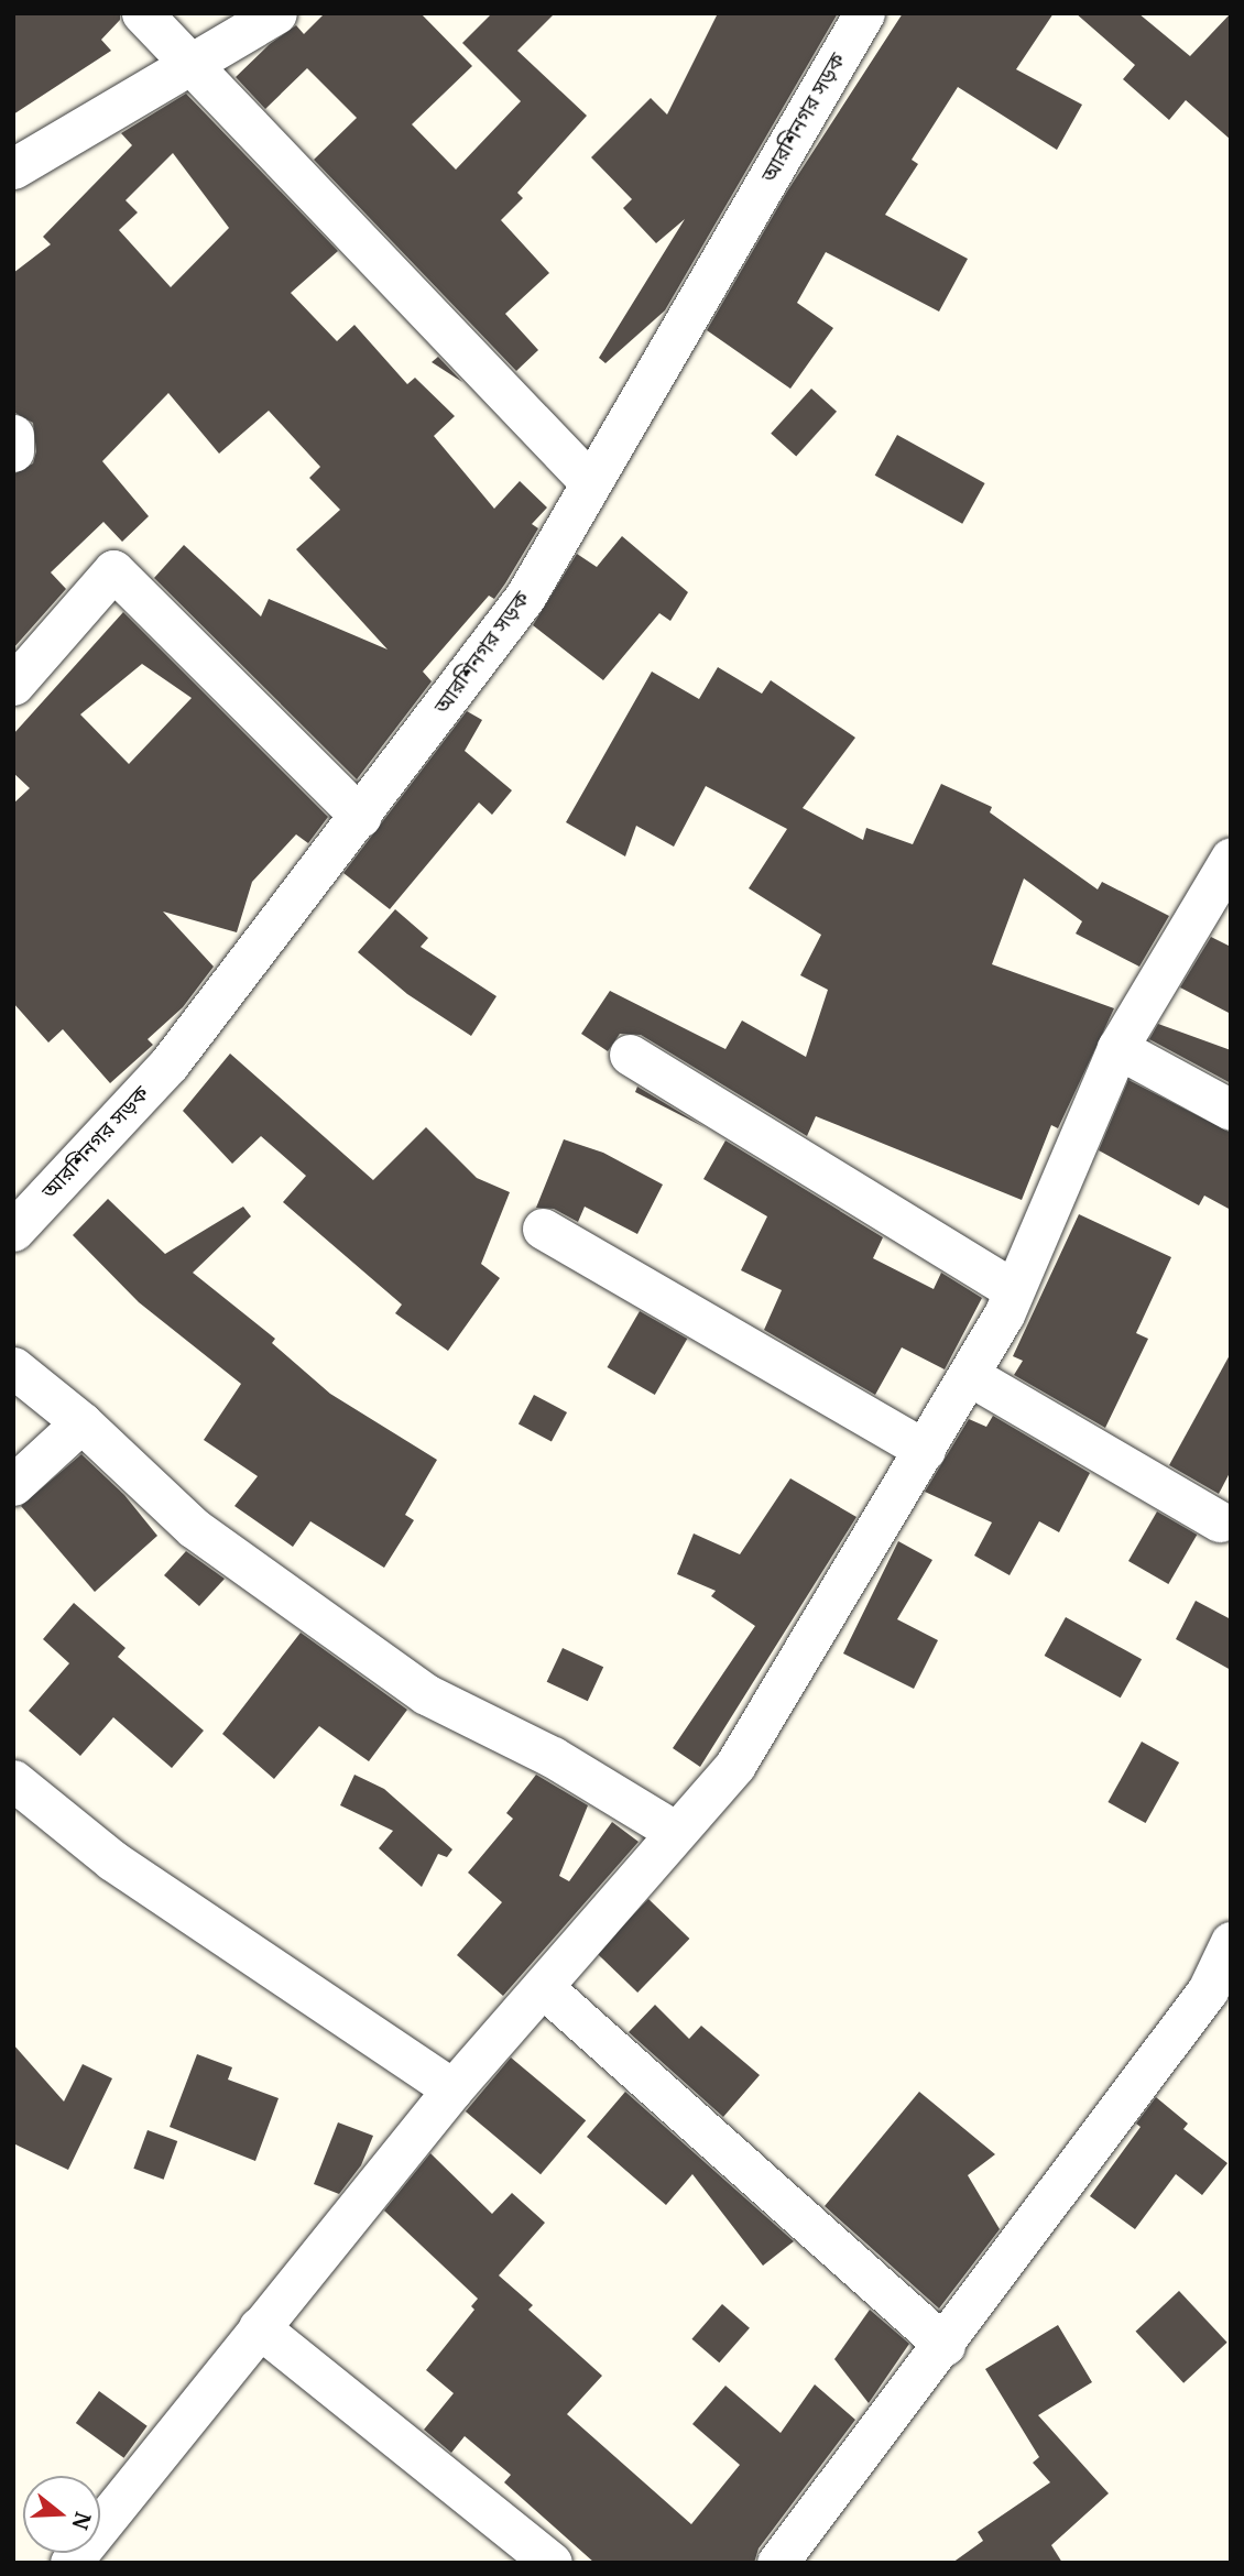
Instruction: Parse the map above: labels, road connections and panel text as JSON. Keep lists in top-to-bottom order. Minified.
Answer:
{"streets":{"street":["আরশিনগর সড়ক"]},"north":"right"}
